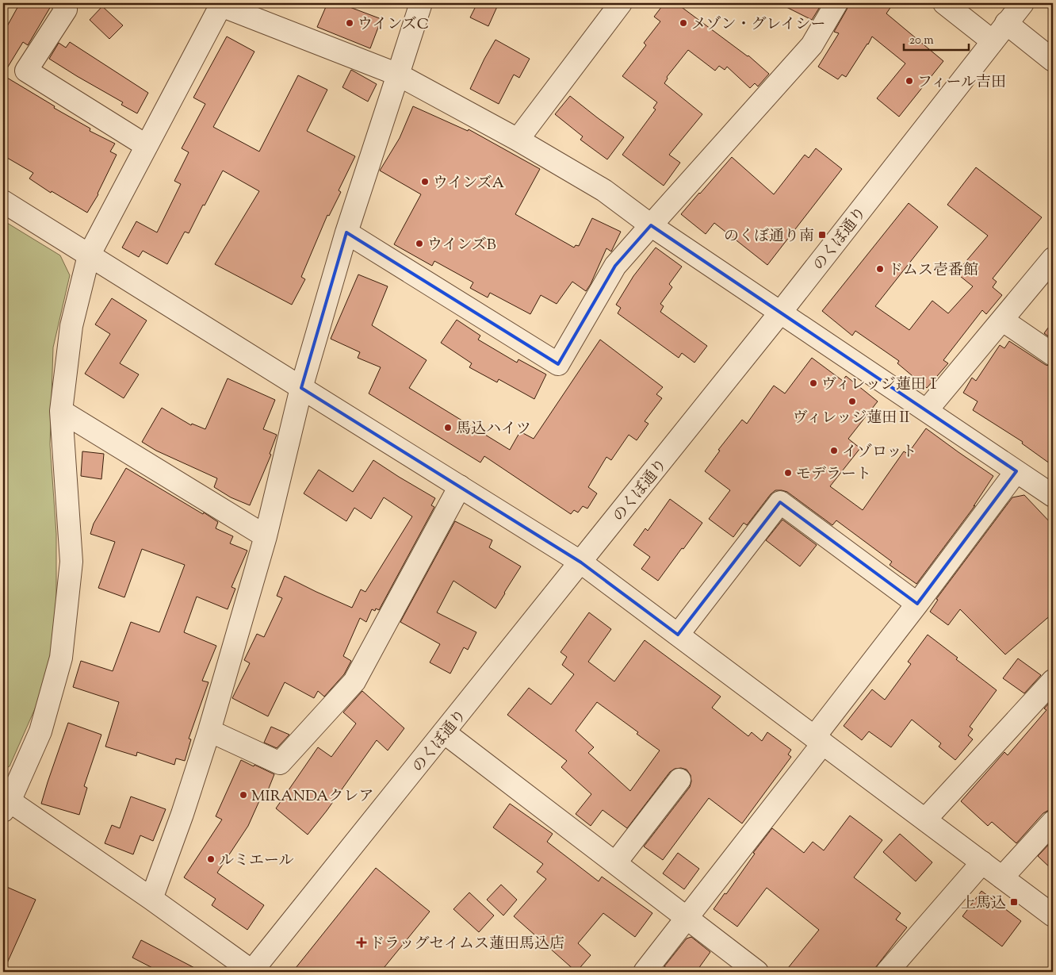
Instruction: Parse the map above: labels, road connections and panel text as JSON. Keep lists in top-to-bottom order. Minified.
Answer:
{"streets":{"street":["のくぼ通り"]},"places":{"other":["ウインズC","メゾン・グレイシー","フィール吉田","ウインズA","ウインズB","ドムス壱番館","ヴィレッジ蓮田Ⅰ","ヴィレッジ蓮田Ⅱ","馬込ハイツ","イゾロット","モデラート","MIRANDAクレア","ルミエール"],"transit":["のくぼ通り南","上馬込"],"health":["ドラッグセイムス蓮田馬込店"]},"scale_bar":"20 m"}
